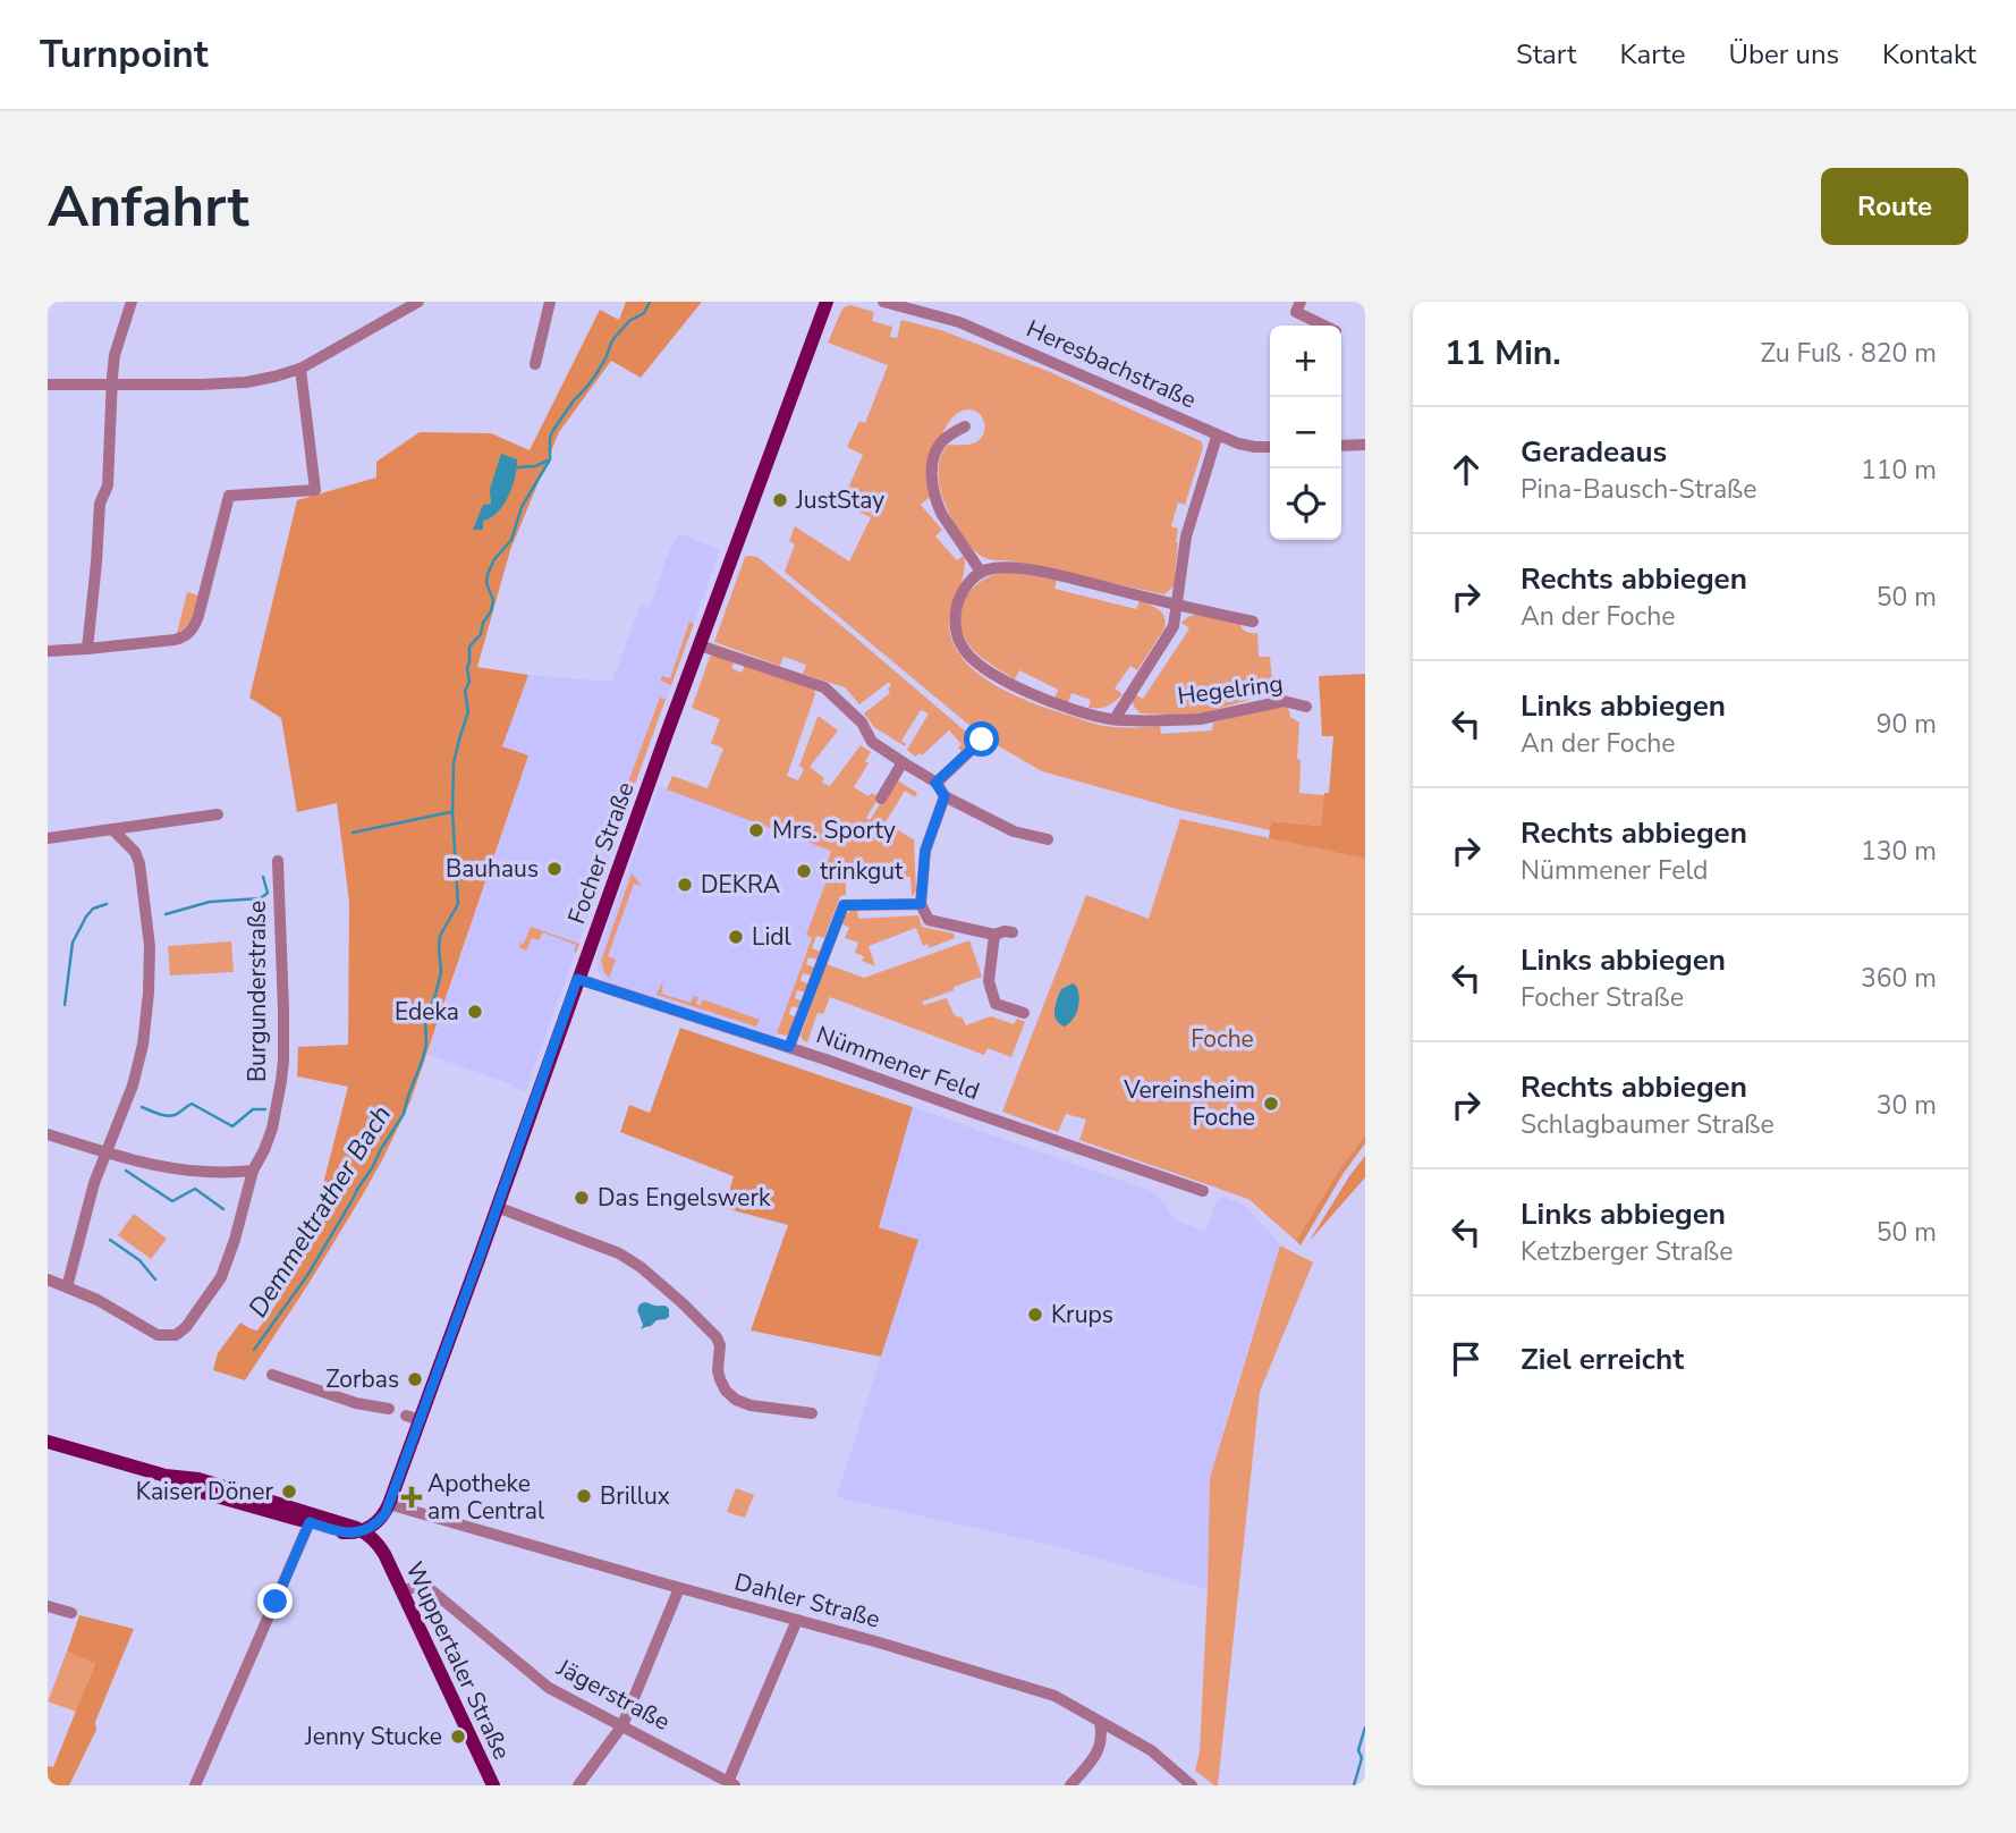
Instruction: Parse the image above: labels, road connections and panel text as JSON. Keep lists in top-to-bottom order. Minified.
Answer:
{"streets":{"main road":["Focher Straße","Wuppertaler Straße"],"street":["Heresbachstraße","Hegelring","Burgunderstraße","Nümmener Feld","Dahler Straße","Jägerstraße"]},"crossings":[["Focher Straße","Nümmener Feld"],["Focher Straße","Dahler Straße"],["Focher Straße","Wuppertaler Straße"],["Wuppertaler Straße","Jägerstraße"]],"water":["Demmeltrather Bach"],"parks":["Foche"],"places":{"other":["JustStay","Mrs. Sporty","Bauhaus","trinkgut","DEKRA","Lidl","Edeka","Vereinsheim Foche","Das Engelswerk","Krups","Zorbas","Kaiser Döner","Brillux","Jenny Stucke"],"health":["Apotheke am Central"]},"page":{"header":"Turnpoint","nav":["Start","Karte","Über uns","Kontakt"],"buttons":"Route","title":"Anfahrt","heading":["11 Min.","Zu Fuß · 820 m"],"map_buttons":["+","−"],"list":[["Geradeaus","Pina-Bausch-Straße","110 m"],["Rechts abbiegen","An der Foche","50 m"],["Links abbiegen","An der Foche","90 m"],["Rechts abbiegen","Nümmener Feld","130 m"],["Links abbiegen","Focher Straße","360 m"],["Rechts abbiegen","Schlagbaumer Straße","30 m"],["Links abbiegen","Ketzberger Straße","50 m"],"Ziel erreicht"]}}
